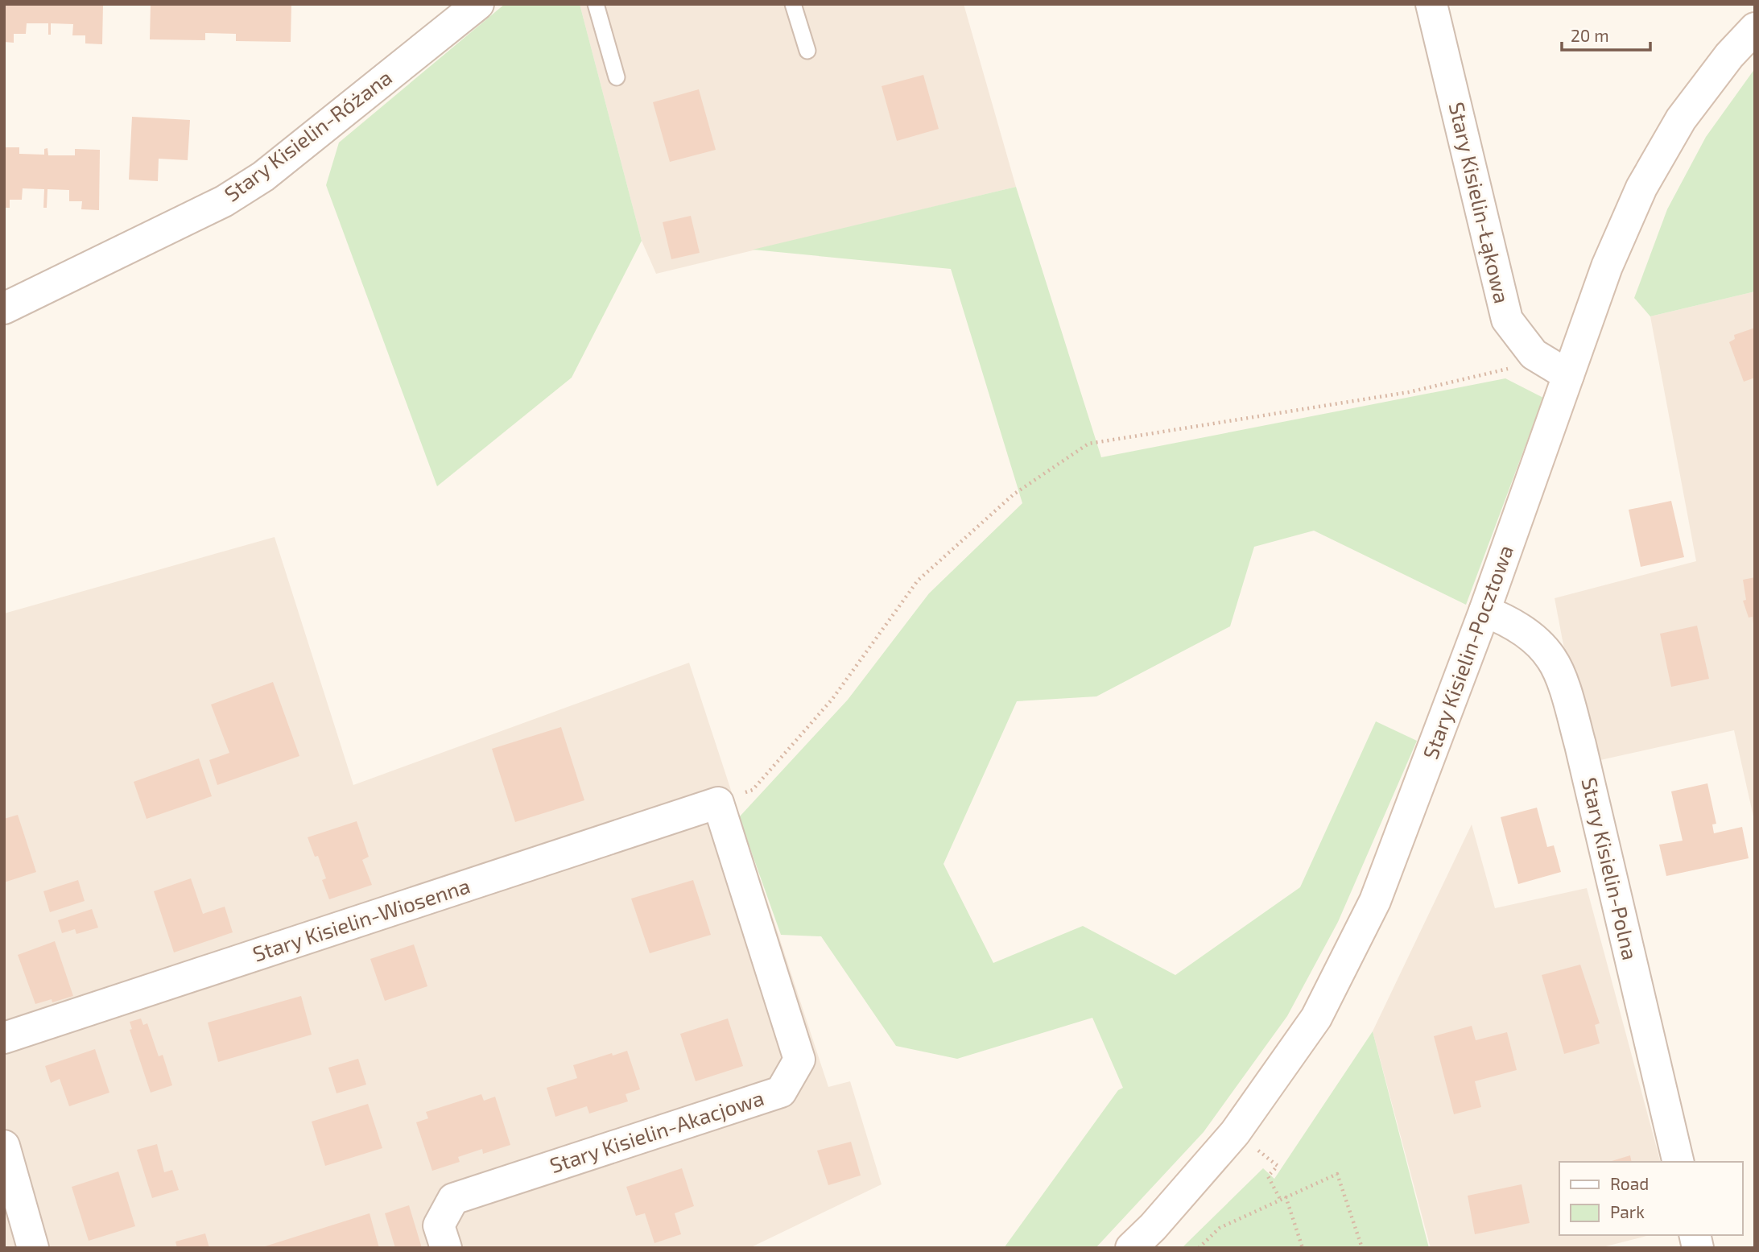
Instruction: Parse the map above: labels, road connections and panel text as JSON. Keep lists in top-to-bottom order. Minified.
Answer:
{"streets":{"street":["Stary Kisielin-Różana","Stary Kisielin-Łąkowa","Stary Kisielin-Pocztowa","Stary Kisielin-Polna","Stary Kisielin-Wiosenna","Stary Kisielin-Akacjowa"]},"crossings":[["Stary Kisielin-Łąkowa","Stary Kisielin-Pocztowa"],["Stary Kisielin-Pocztowa","Stary Kisielin-Polna"],["Stary Kisielin-Wiosenna","Stary Kisielin-Akacjowa"]],"legend":["Road","Park"],"scale_bar":"20 m"}
